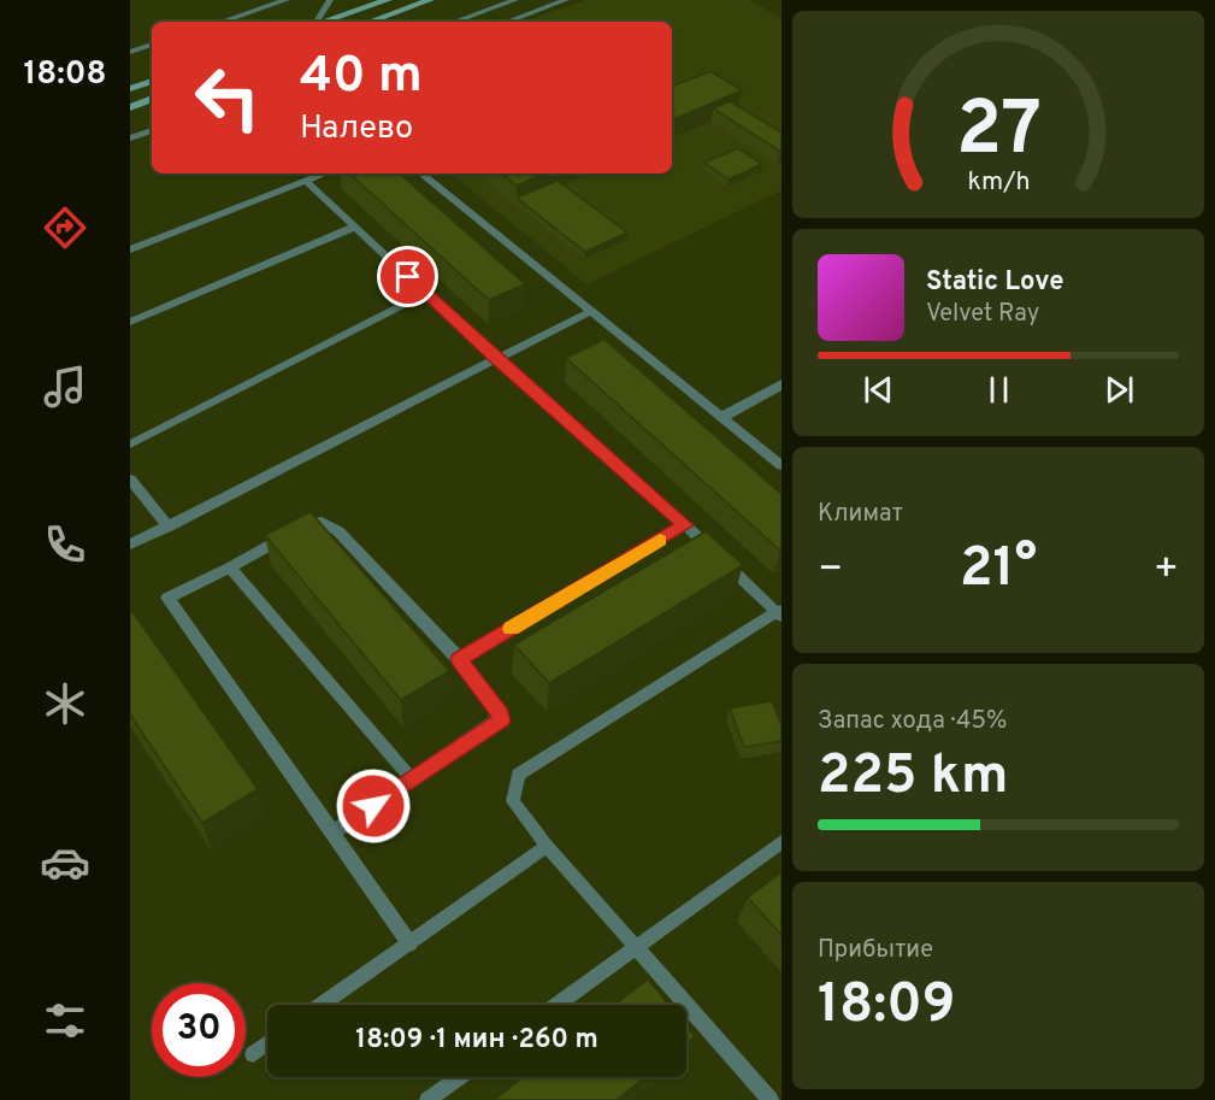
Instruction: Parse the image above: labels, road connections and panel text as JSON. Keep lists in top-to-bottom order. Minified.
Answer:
{"page":{"tabs":"18:08","turn":["40 m","Налево"],"song":["Static Love","Velvet Ray"],"tile":["Климат",["Запас хода · 45%","225 km"],["Прибытие","18:09"]],"heat":["−","21°","+"],"limit":"30","trip":"18:09 · 1 мин · 260 m","gauge":["27","km/h"]}}
